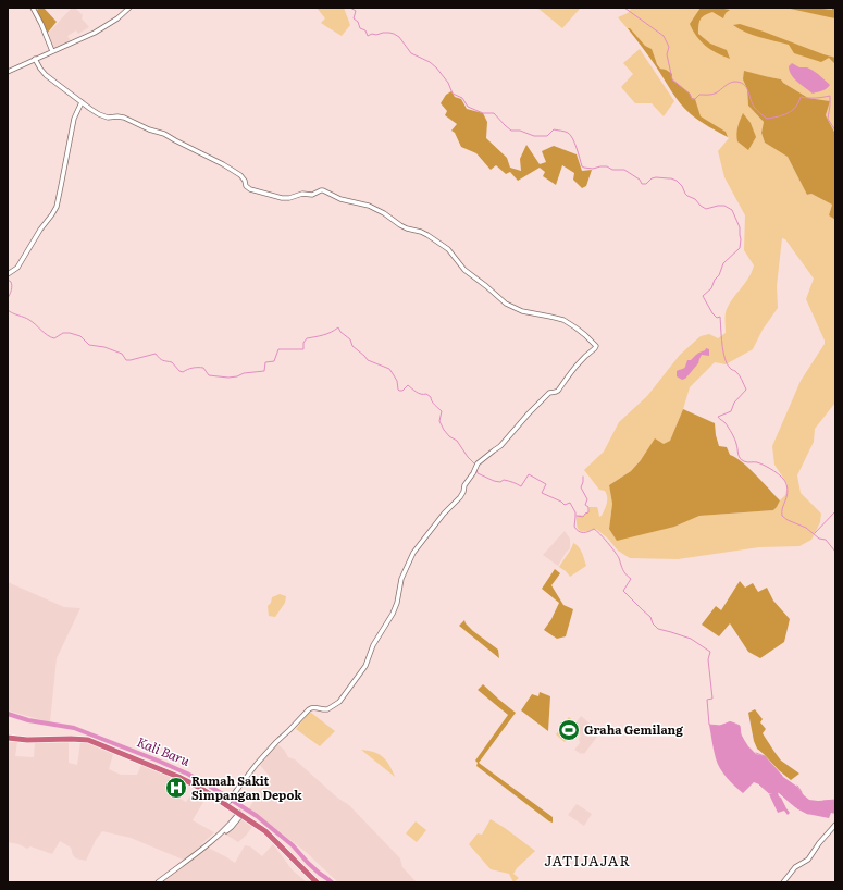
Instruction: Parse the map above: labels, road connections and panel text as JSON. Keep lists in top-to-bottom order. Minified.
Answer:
{"districts":["JATIJAJAR"],"water":["Kali Baru"],"places":{"sports":["Graha Gemilang"],"hospital":["Rumah Sakit Simpangan Depok"]}}
